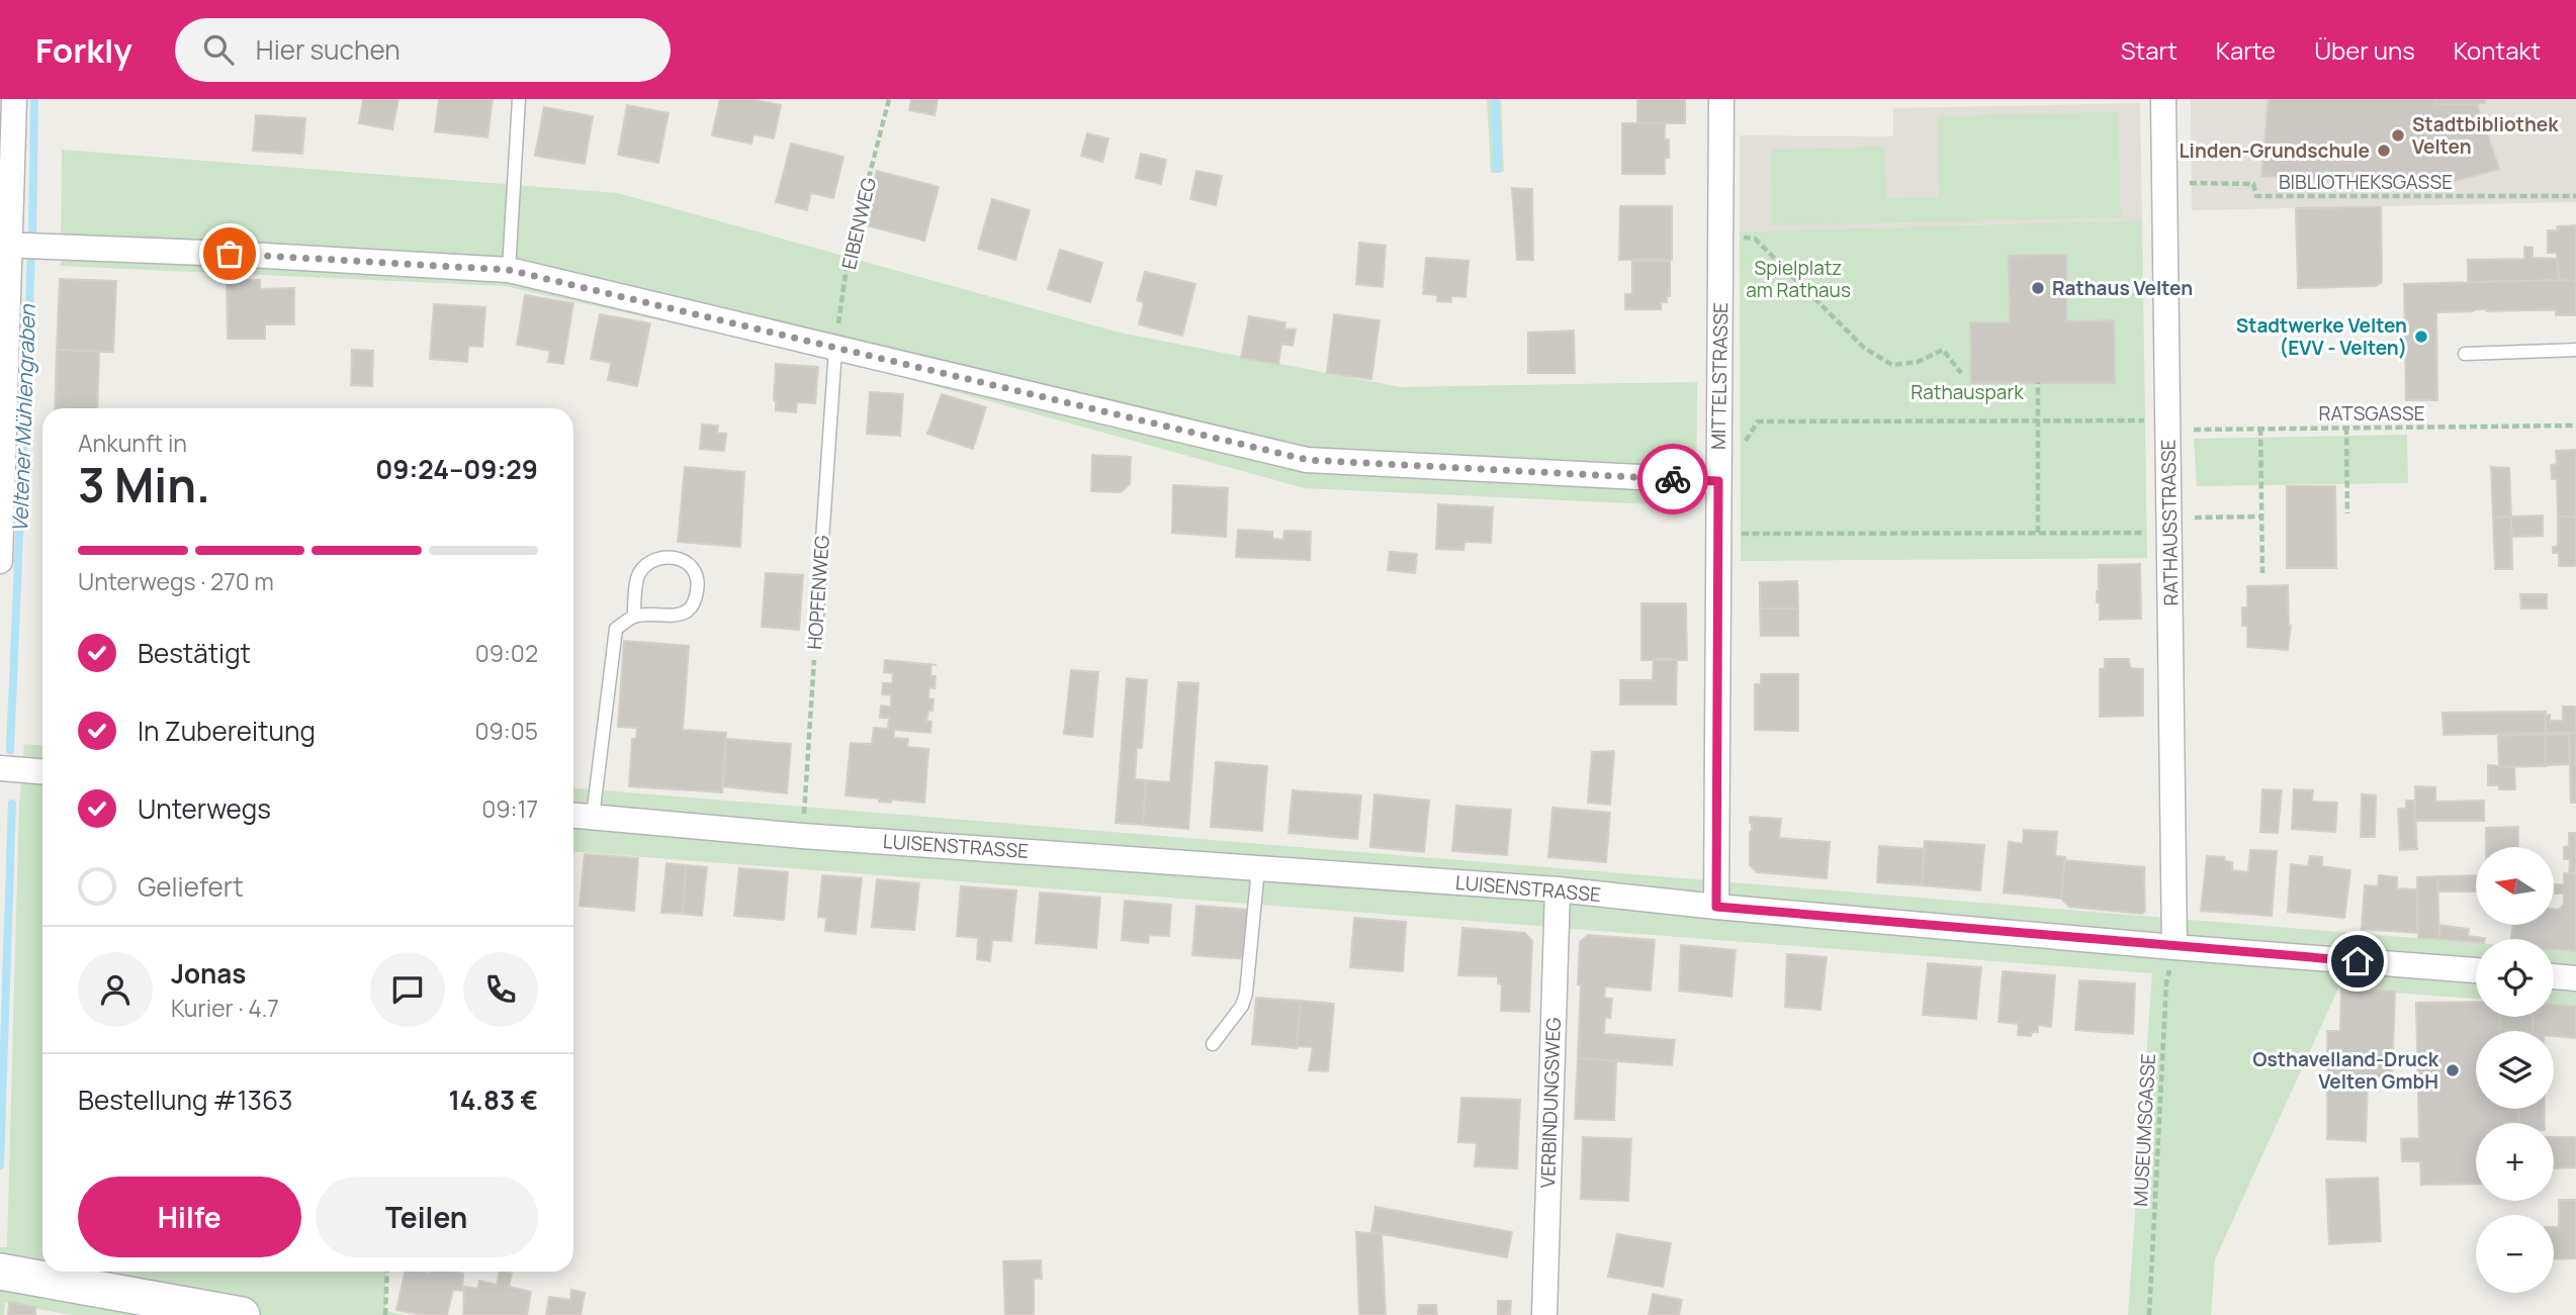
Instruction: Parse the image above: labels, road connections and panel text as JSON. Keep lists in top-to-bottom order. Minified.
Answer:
{"streets":{"street":["MITTELSTRASSE","RATHAUSSTRASSE","LUISENSTRASSE","VERBINDUNGSWEG"],"lane":["HOPFENWEG"],"path":["BIBLIOTHEKSGASSE","EIBENWEG","RATSGASSE","MUSEUMSGASSE"]},"crossings":[["BIBLIOTHEKSGASSE","RATHAUSSTRASSE"],["EIBENWEG","HOPFENWEG"],["MITTELSTRASSE","RATSGASSE"],["MITTELSTRASSE","LUISENSTRASSE"],["RATSGASSE","RATHAUSSTRASSE"],["RATHAUSSTRASSE","LUISENSTRASSE"],["RATHAUSSTRASSE","MUSEUMSGASSE"],["HOPFENWEG","LUISENSTRASSE"],["LUISENSTRASSE","VERBINDUNGSWEG"],["LUISENSTRASSE","MUSEUMSGASSE"]],"water":["Veltener Mühlengraben"],"parks":["Spielplatz am Rathaus","Rathauspark"],"places":["Stadtbibliothek Velten","Linden-Grundschule","Rathaus Velten","Stadtwerke Velten (EVV - Velten)","Osthavelland-Druck Velten GmbH"],"north":"left","page":{"header":"Forkly","search":"Hier suchen","nav":["Start","Karte","Über uns","Kontakt"],"heading":["3 Min.","Ankunft in","09:24–09:29"],"panel":["Jonas","Kurier · 4.7","Bestellung #1363","14.83 €"],"bar":"Unterwegs · 270 m","list":[["Bestätigt","09:02"],["In Zubereitung","09:05"],["Unterwegs","09:17"],"Geliefert"],"map_buttons":["+","−"],"buttons":["Hilfe","Teilen"]}}
